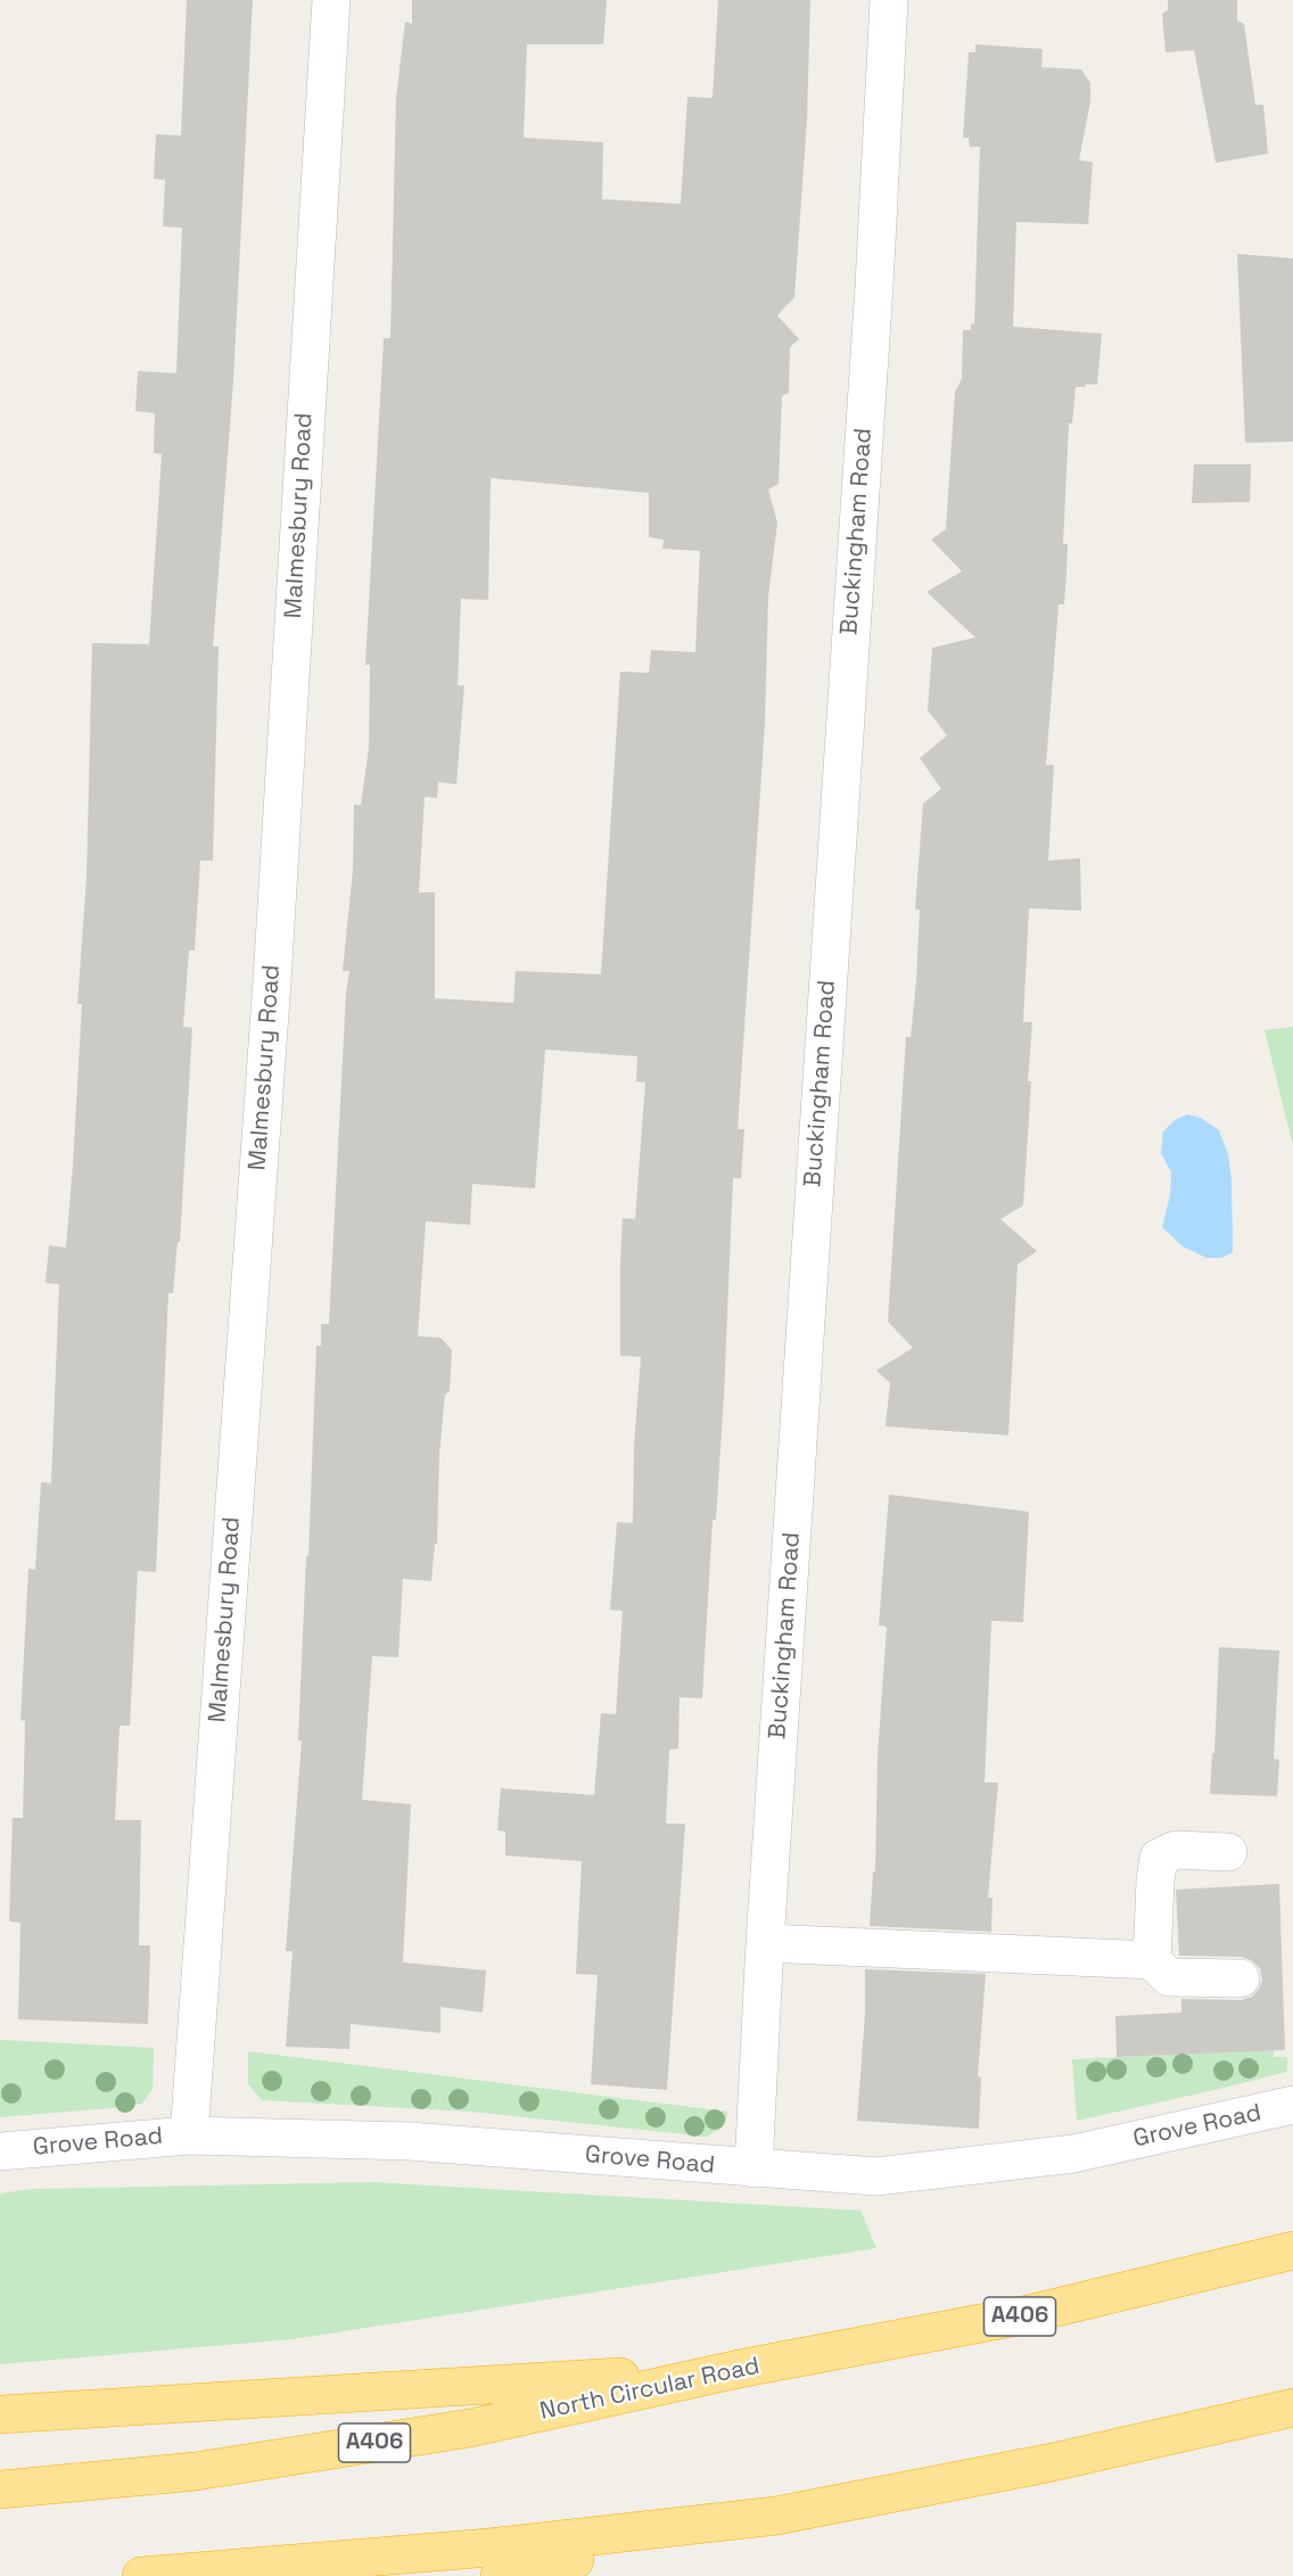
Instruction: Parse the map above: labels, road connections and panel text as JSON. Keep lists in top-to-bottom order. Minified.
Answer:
{"streets":{"highway":["A406","North Circular Road"],"street":["Malmesbury Road","Buckingham Road","Grove Road"]},"crossings":[["Malmesbury Road","Grove Road"],["Buckingham Road","Grove Road"],["A406","North Circular Road"]]}
